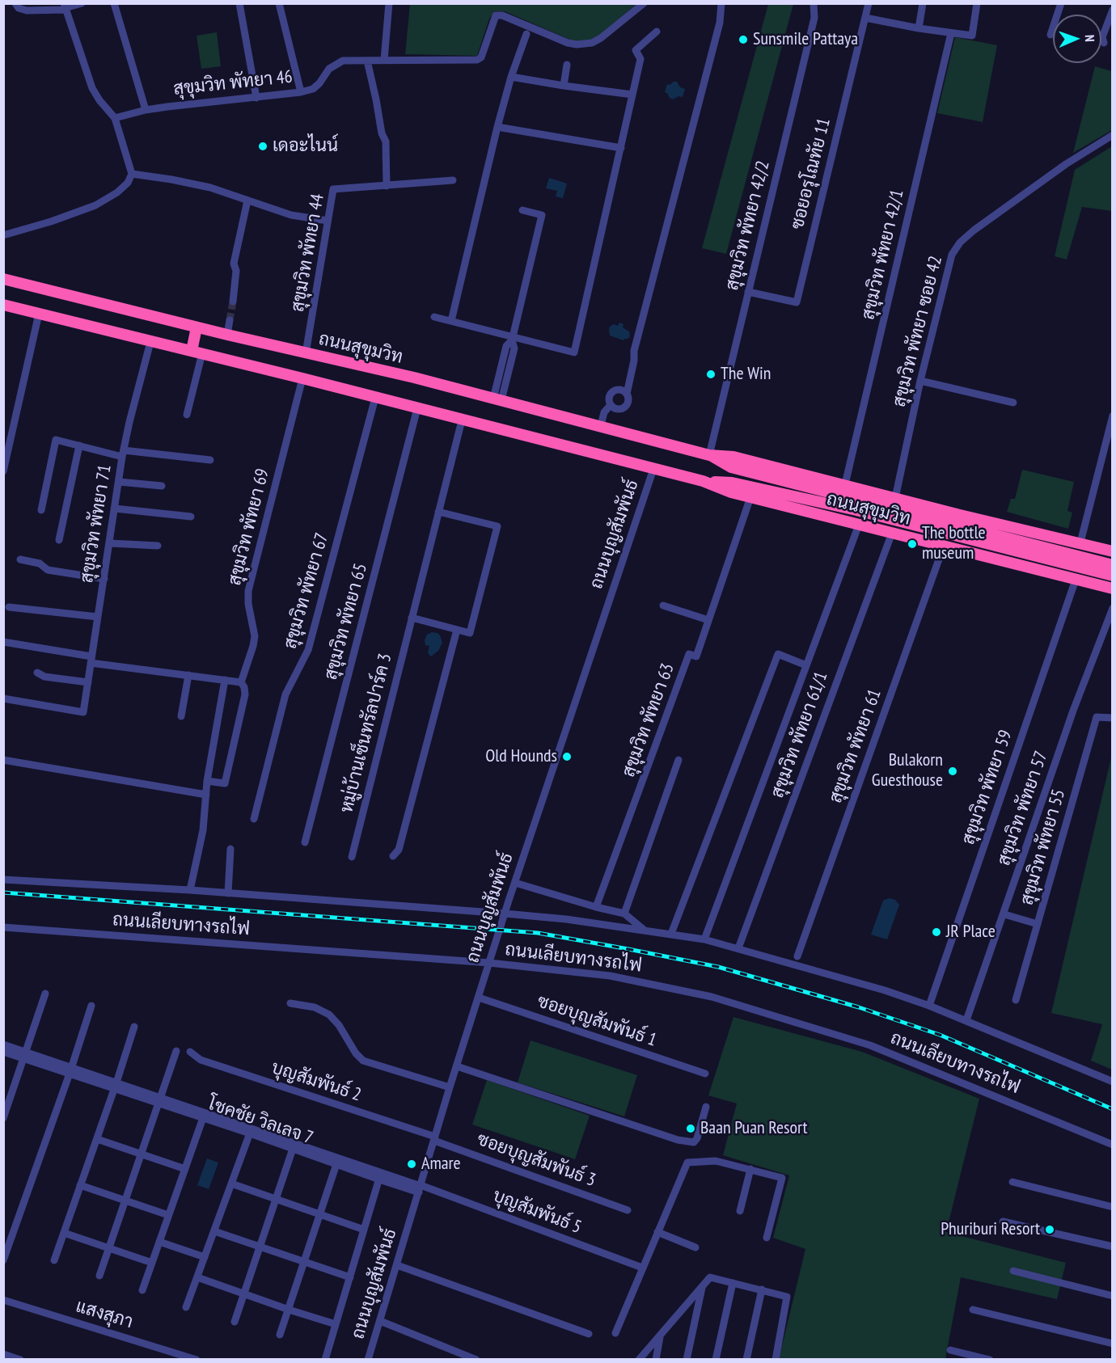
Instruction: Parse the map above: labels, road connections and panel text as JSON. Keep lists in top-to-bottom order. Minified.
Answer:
{"streets":{"highway":["ถนนสุขุมวิท"],"street":["สุขุมวิท พัทยา 46","ซอยอรุโณทัย 11","สุขุมวิท พัทยา 42/2","สุขุมวิท พัทยา 44","สุขุมวิท พัทยา 42/1","สุขุมวิท พัทยา ซอย 42","สุขุมวิท พัทยา 71","สุขุมวิท พัทยา 69","ถนนบุญสัมพันธ์","สุขุมวิท พัทยา 67","สุขุมวิท พัทยา 65","สุขุมวิท พัทยา 63","หมู่บ้านเซ็นทรัลปาร์ค 3","สุขุมวิท พัทยา 61/1","สุขุมวิท พัทยา 61","สุขุมวิท พัทยา 59","สุขุมวิท พัทยา 57","สุขุมวิท พัทยา 55","ถนนเลียบทางรถไฟ","ซอยบุญสัมพันธ์ 1","บุญสัมพันธ์ 2","โชคชัย วิลเลจ 7","ซอยบุญสัมพันธ์ 3","บุญสัมพันธ์ 5","แสงสุภา"]},"crossings":[["ซอยอรุโณทัย 11","สุขุมวิท พัทยา 42/2"],["สุขุมวิท พัทยา 42/2","ถนนสุขุมวิท"],["สุขุมวิท พัทยา 44","ถนนสุขุมวิท"],["สุขุมวิท พัทยา 42/1","ถนนสุขุมวิท"],["สุขุมวิท พัทยา ซอย 42","ถนนสุขุมวิท"],["ถนนสุขุมวิท","สุขุมวิท พัทยา 71"],["ถนนสุขุมวิท","สุขุมวิท พัทยา 69"],["ถนนสุขุมวิท","ถนนบุญสัมพันธ์"],["ถนนสุขุมวิท","สุขุมวิท พัทยา 67"],["ถนนสุขุมวิท","สุขุมวิท พัทยา 65"],["ถนนสุขุมวิท","สุขุมวิท พัทยา 63"],["ถนนสุขุมวิท","หมู่บ้านเซ็นทรัลปาร์ค 3"],["ถนนสุขุมวิท","สุขุมวิท พัทยา 61/1"],["ถนนสุขุมวิท","สุขุมวิท พัทยา 61"],["ถนนสุขุมวิท","สุขุมวิท พัทยา 59"],["ถนนบุญสัมพันธ์","ถนนเลียบทางรถไฟ"],["ถนนบุญสัมพันธ์","ซอยบุญสัมพันธ์ 1"],["ถนนบุญสัมพันธ์","บุญสัมพันธ์ 2"],["ถนนบุญสัมพันธ์","โชคชัย วิลเลจ 7"],["ถนนบุญสัมพันธ์","ซอยบุญสัมพันธ์ 3"],["ถนนบุญสัมพันธ์","บุญสัมพันธ์ 5"],["สุขุมวิท พัทยา 61/1","ถนนเลียบทางรถไฟ"],["สุขุมวิท พัทยา 59","ถนนเลียบทางรถไฟ"],["สุขุมวิท พัทยา 57","ถนนเลียบทางรถไฟ"],["บุญสัมพันธ์ 2","ซอยบุญสัมพันธ์ 3"],["โชคชัย วิลเลจ 7","บุญสัมพันธ์ 5"]],"places":["Sunsmile Pattaya","เดอะไนน์","The Win","The bottle museum","Old Hounds","Bulakorn Guesthouse","JR Place","Baan Puan Resort","Amare","Phuriburi Resort"],"north":"right"}
